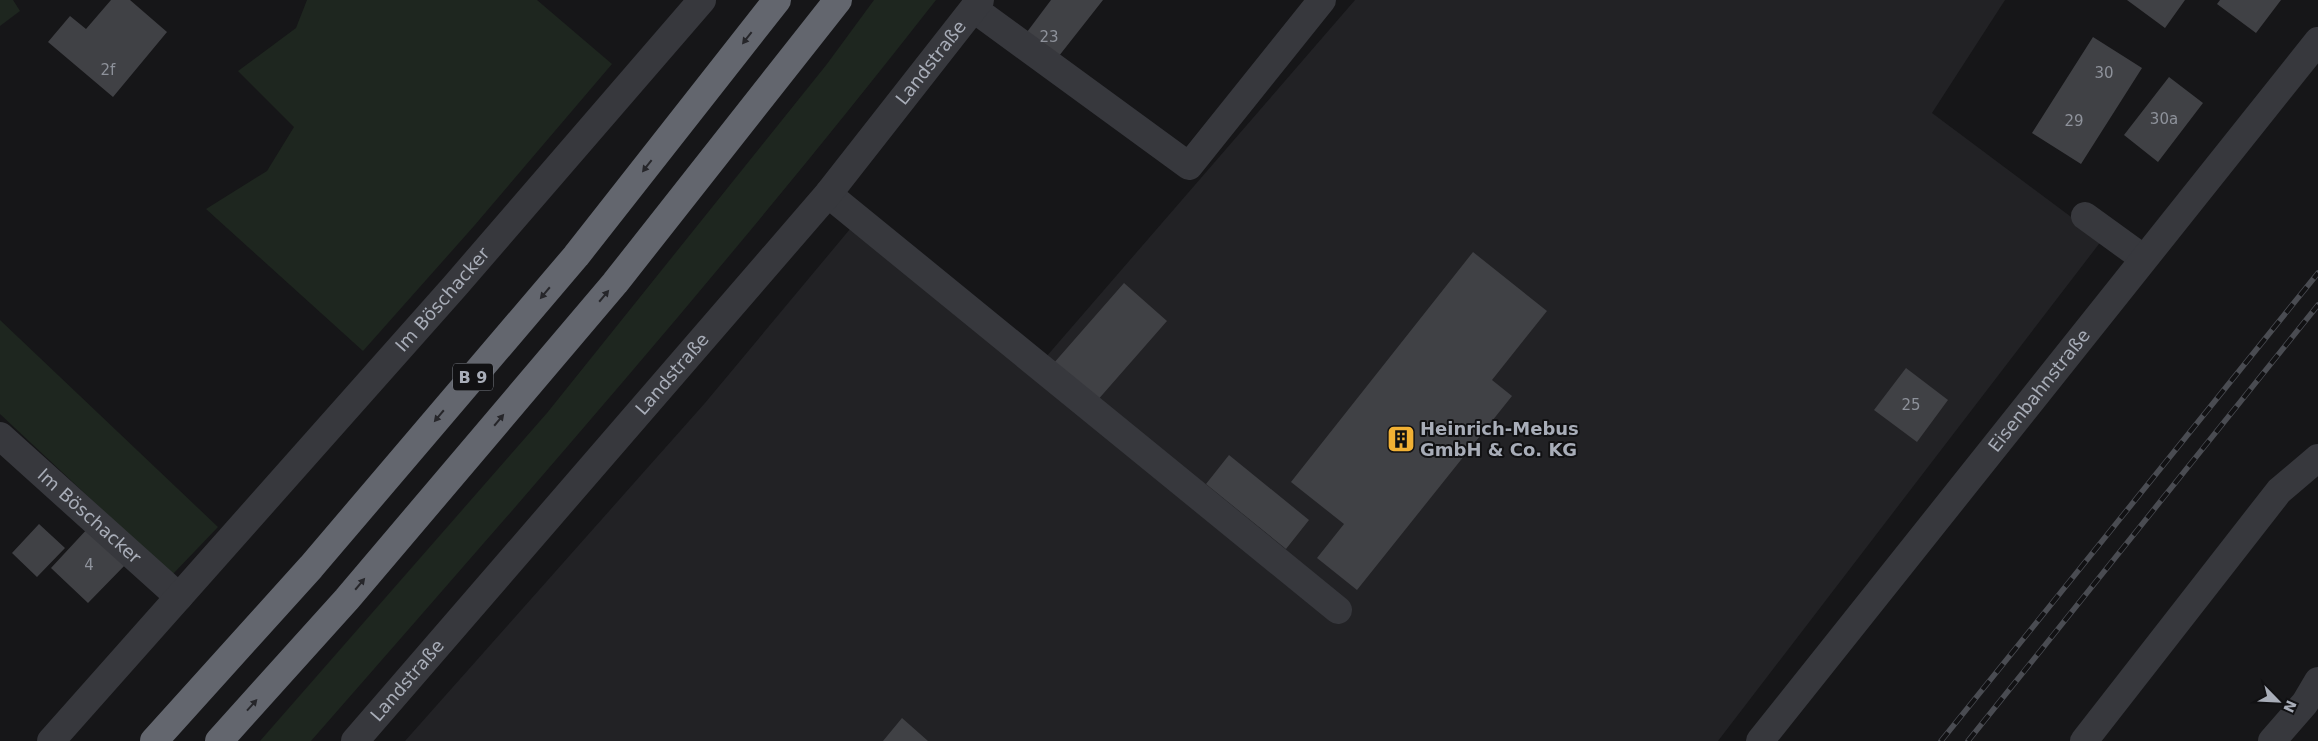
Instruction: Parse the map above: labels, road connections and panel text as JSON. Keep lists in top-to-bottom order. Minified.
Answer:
{"streets":{"highway":["B 9"],"street":["Landstraße","Im Böschacker","Eisenbahnstraße"]},"places":{"building":["Heinrich-Mebus GmbH & Co. KG"]},"house_numbers":["23","2f","30","30a","29","25","4"],"north":"bottom right"}
